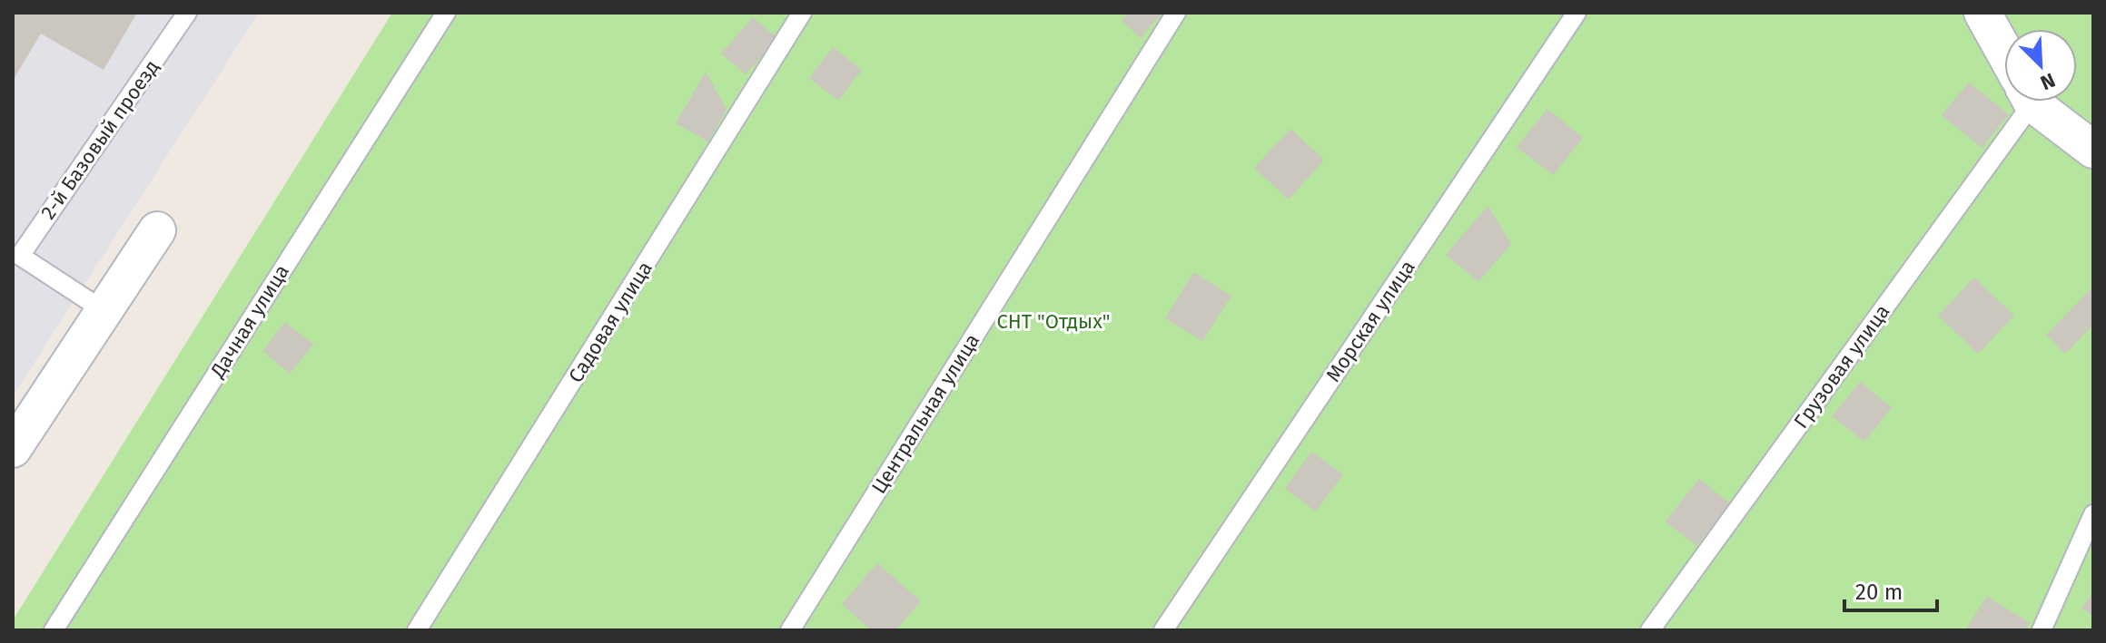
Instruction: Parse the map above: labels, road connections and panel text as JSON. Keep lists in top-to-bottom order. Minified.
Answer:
{"streets":{"lane":["2-й Базовый проезд","Дачная улица","Морская улица","Садовая улица","Грузовая улица","Центральная улица"]},"parks":["СНТ \"Отдых\""],"scale_bar":"20 m","north":"bottom right"}
